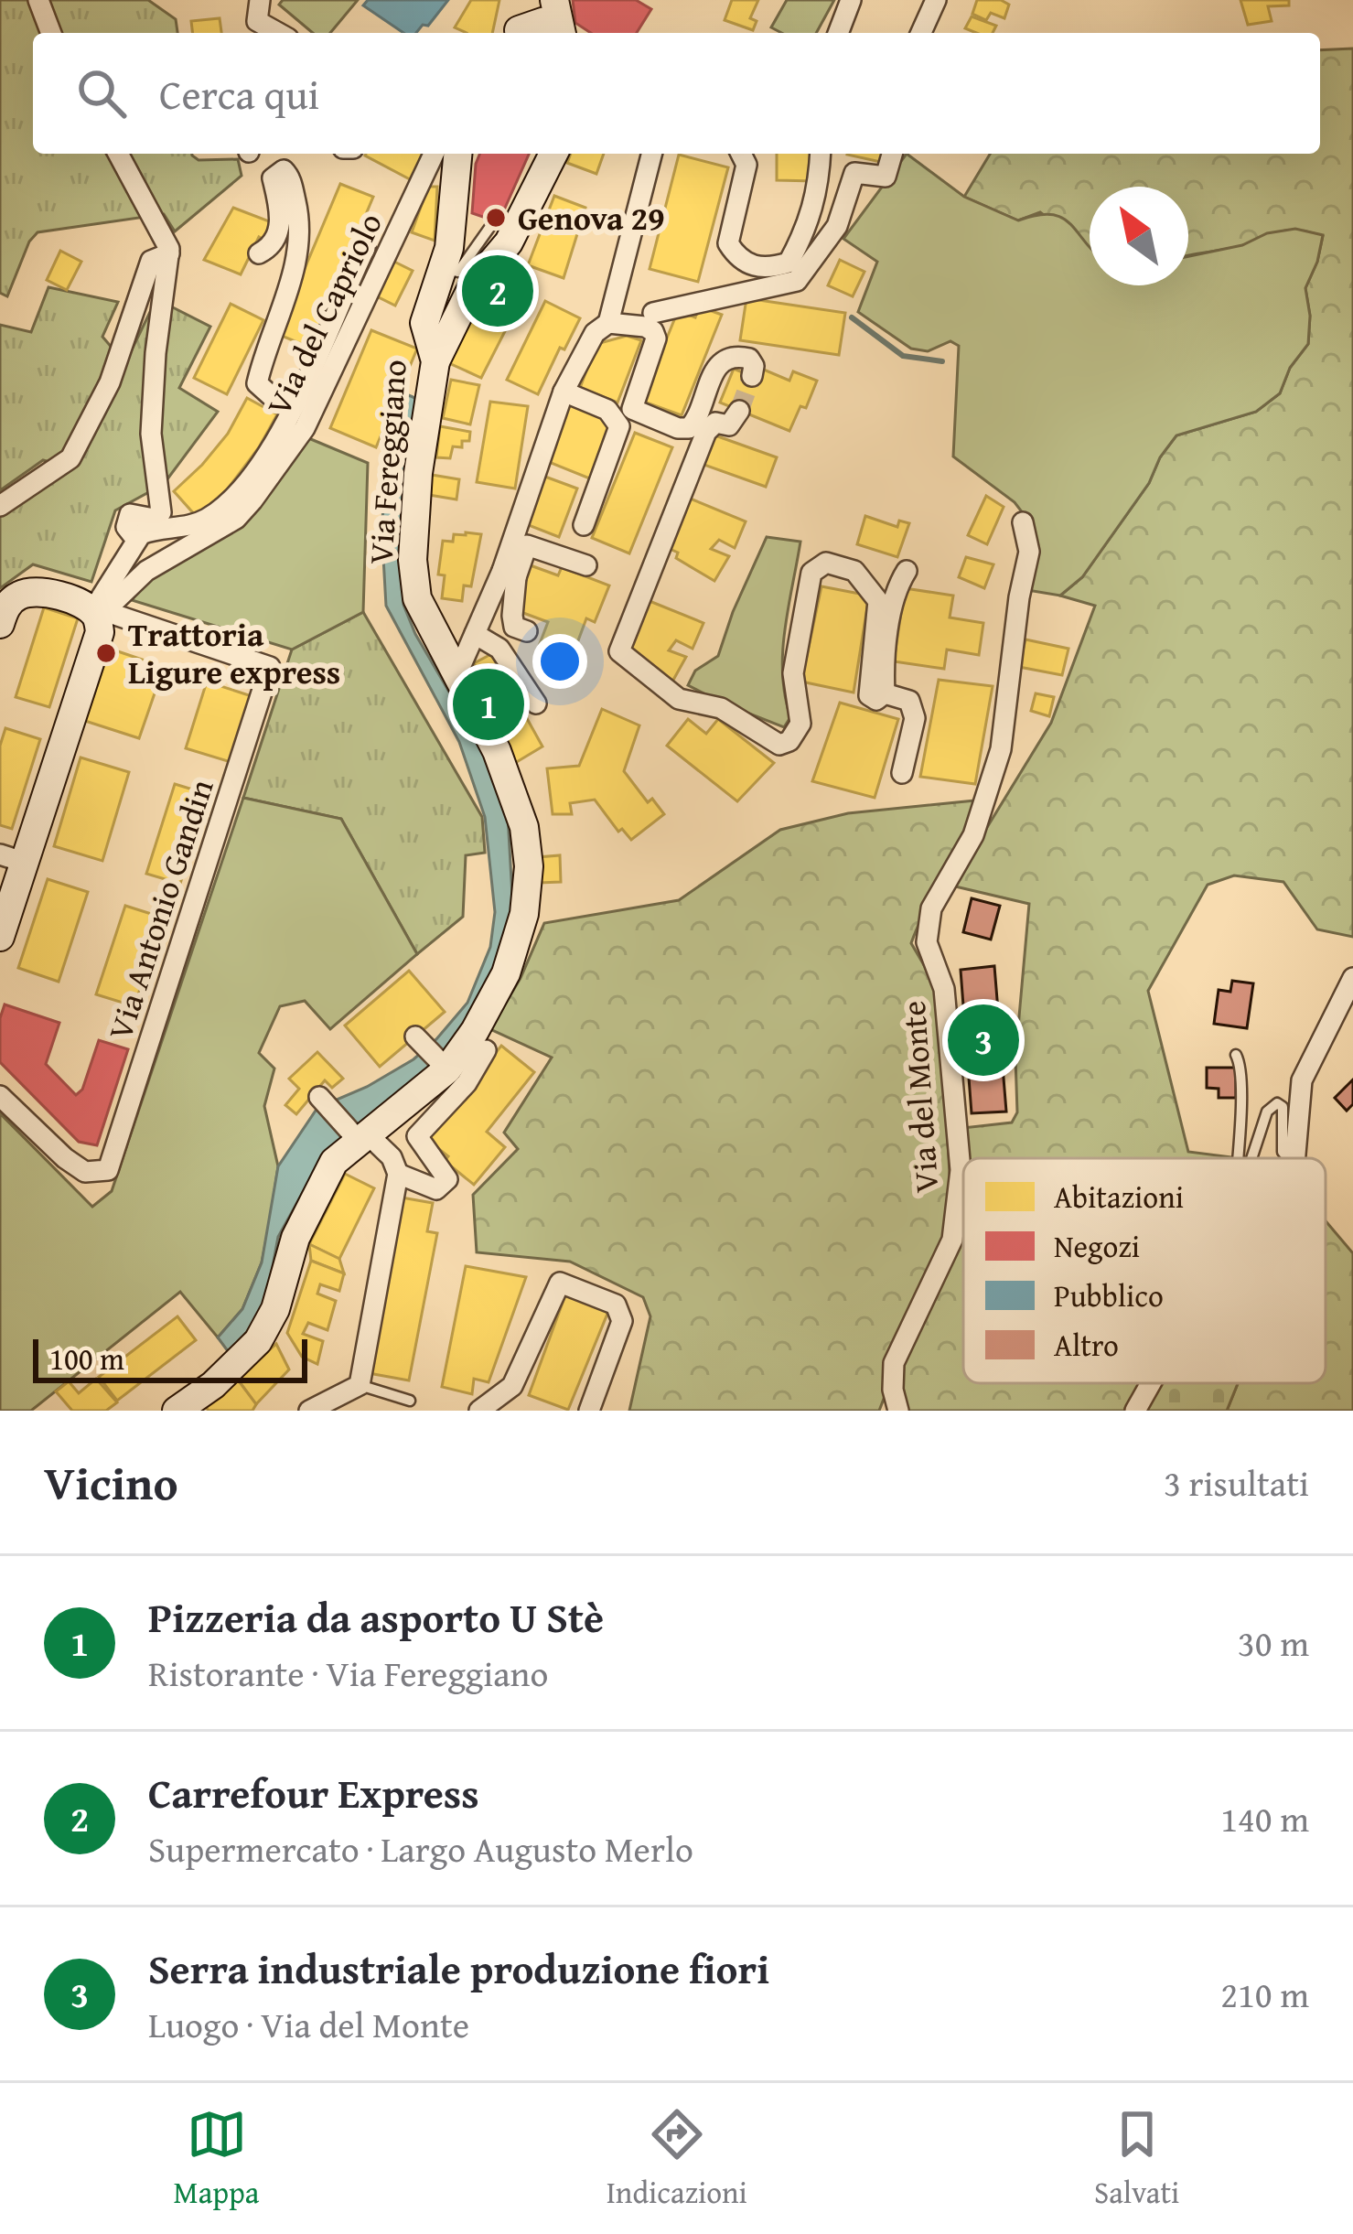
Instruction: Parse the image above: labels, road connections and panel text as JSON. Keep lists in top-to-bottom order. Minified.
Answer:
{"streets":{"street":["Via del Capriolo","Via Fereggiano","Via Antonio Gandin","Via del Monte"]},"crossings":[["Via del Capriolo","Via Antonio Gandin"]],"places":["Genova 29","Trattoria Ligure express"],"legend":["Abitazioni","Negozi","Pubblico","Altro"],"scale_bar":"100 m","north":"top left","page":{"search":"Cerca qui","pins":["2","1","3"],"scale":"100 m","heading":["Vicino","3 risultati"],"list":[{"mark":"1","name":"Pizzeria da asporto U Stè","note":"Ristorante · Via Fereggiano","value":"30 m"},{"mark":"2","name":"Carrefour Express","note":"Supermercato · Largo Augusto Merlo","value":"140 m"},{"mark":"3","name":"Serra industriale produzione fiori","note":"Luogo · Via del Monte","value":"210 m"}],"nav":["Mappa","Indicazioni","Salvati"]}}
